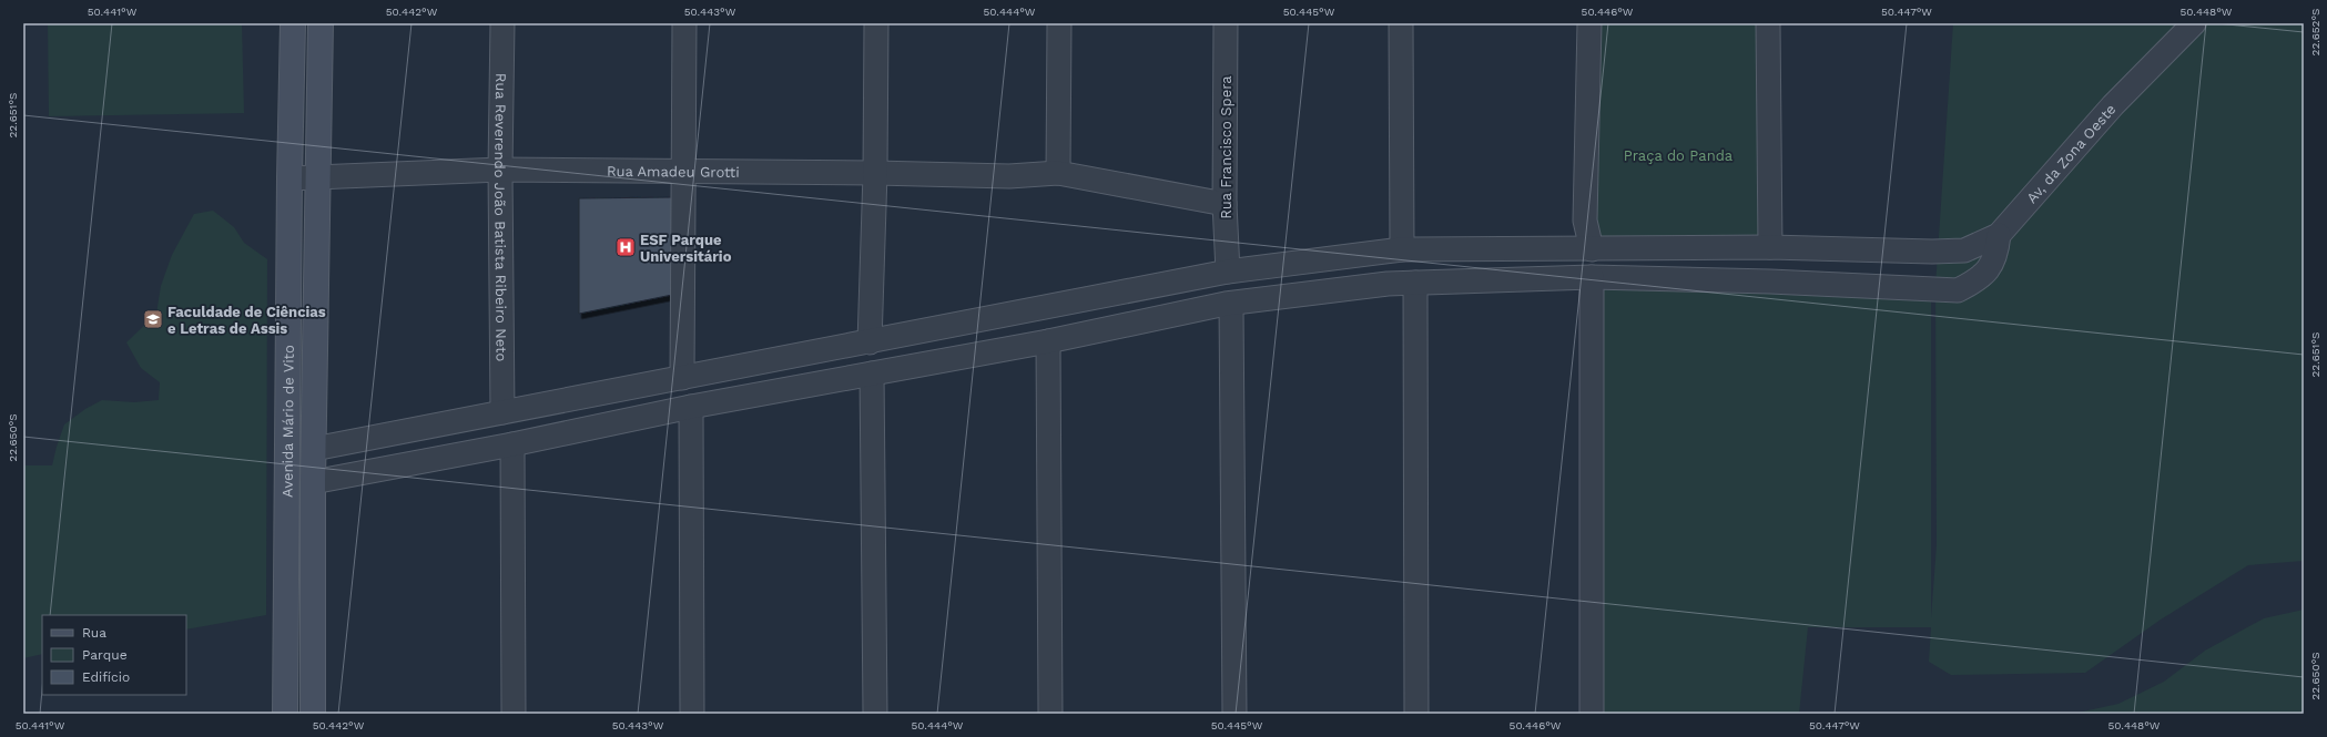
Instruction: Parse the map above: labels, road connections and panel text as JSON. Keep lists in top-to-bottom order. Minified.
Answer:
{"streets":{"main road":["Avenida Mário de Vito"],"street":["Rua Francisco Spera","Av, da Zona Oeste","Rua Amadeu Grotti","Rua Reverendo João Batista Ribeiro Neto"]},"crossings":[["Rua Francisco Spera","Av, da Zona Oeste"],["Rua Francisco Spera","Rua Amadeu Grotti"],["Av, da Zona Oeste","Rua Reverendo João Batista Ribeiro Neto"],["Av, da Zona Oeste","Avenida Mário de Vito"],["Rua Amadeu Grotti","Rua Reverendo João Batista Ribeiro Neto"],["Rua Amadeu Grotti","Avenida Mário de Vito"]],"parks":["Praça do Panda"],"places":{"hospital":["ESF Parque Universitário"],"school or university":["Faculdade de Ciências e Letras de Assis"]},"legend":["Rua","Parque","Edifício"],"coordinates":["50.441°W","50.442°W","50.443°W","50.444°W","50.445°W","50.446°W","50.447°W","50.448°W","22.652°S","22.651°S","22.650°S"]}
